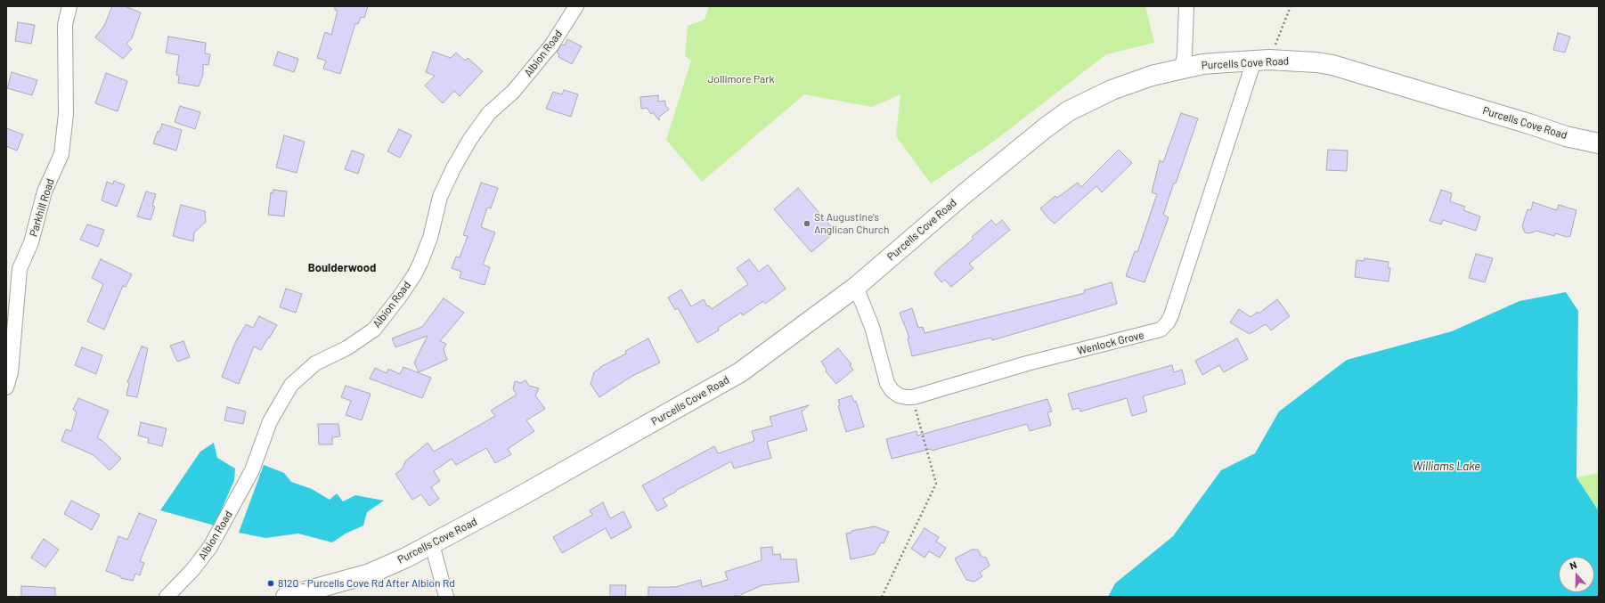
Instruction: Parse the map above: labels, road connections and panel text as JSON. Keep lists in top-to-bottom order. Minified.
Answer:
{"streets":{"main road":["Purcells Cove Road"],"street":["Albion Road","Parkhill Road","Wenlock Grove"]},"crossings":[["Purcells Cove Road","Wenlock Grove"]],"districts":["Boulderwood"],"water":["Williams Lake"],"parks":["Jollimore Park"],"places":["St Augustine's Anglican Church","8120 - Purcells Cove Rd After Albion Rd"],"north":"top"}
